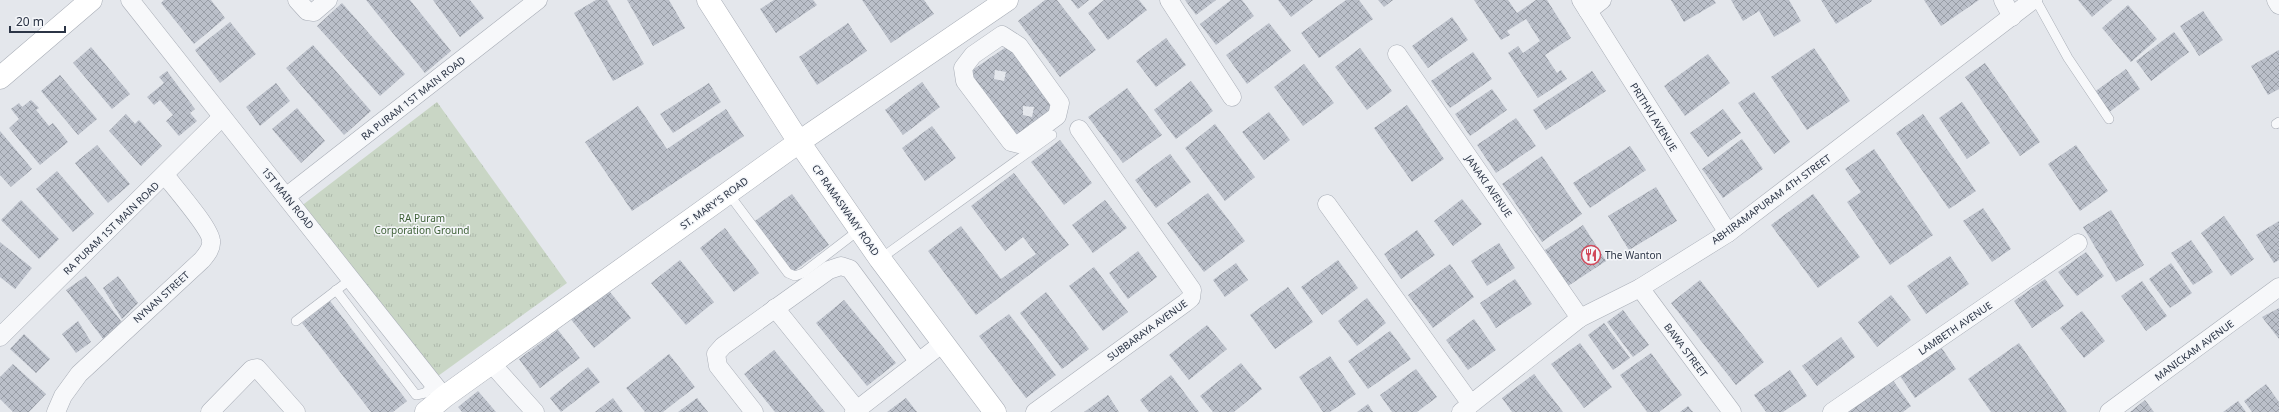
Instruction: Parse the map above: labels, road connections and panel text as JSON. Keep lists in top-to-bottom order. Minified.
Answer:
{"streets":{"main road":["ST. MARY'S ROAD","CP RAMASWAMY ROAD"],"street":["RA PURAM 1ST MAIN ROAD","PRITHVI AVENUE","JANAKI AVENUE","1ST MAIN ROAD","ABHIRAMAPURAM 4TH STREET","NYNAN STREET","LAMBETH AVENUE","SUBBARAYA AVENUE","BAWA STREET","MANICKAM AVENUE"]},"crossings":[["RA PURAM 1ST MAIN ROAD","1ST MAIN ROAD"],["RA PURAM 1ST MAIN ROAD","NYNAN STREET"],["PRITHVI AVENUE","ABHIRAMAPURAM 4TH STREET"],["JANAKI AVENUE","ABHIRAMAPURAM 4TH STREET"],["1ST MAIN ROAD","ST. MARY'S ROAD"],["ABHIRAMAPURAM 4TH STREET","BAWA STREET"],["ST. MARY'S ROAD","CP RAMASWAMY ROAD"]],"parks":["RA Puram Corporation Ground"],"places":{"restaurant":["The Wanton"]},"scale_bar":"20 m"}
